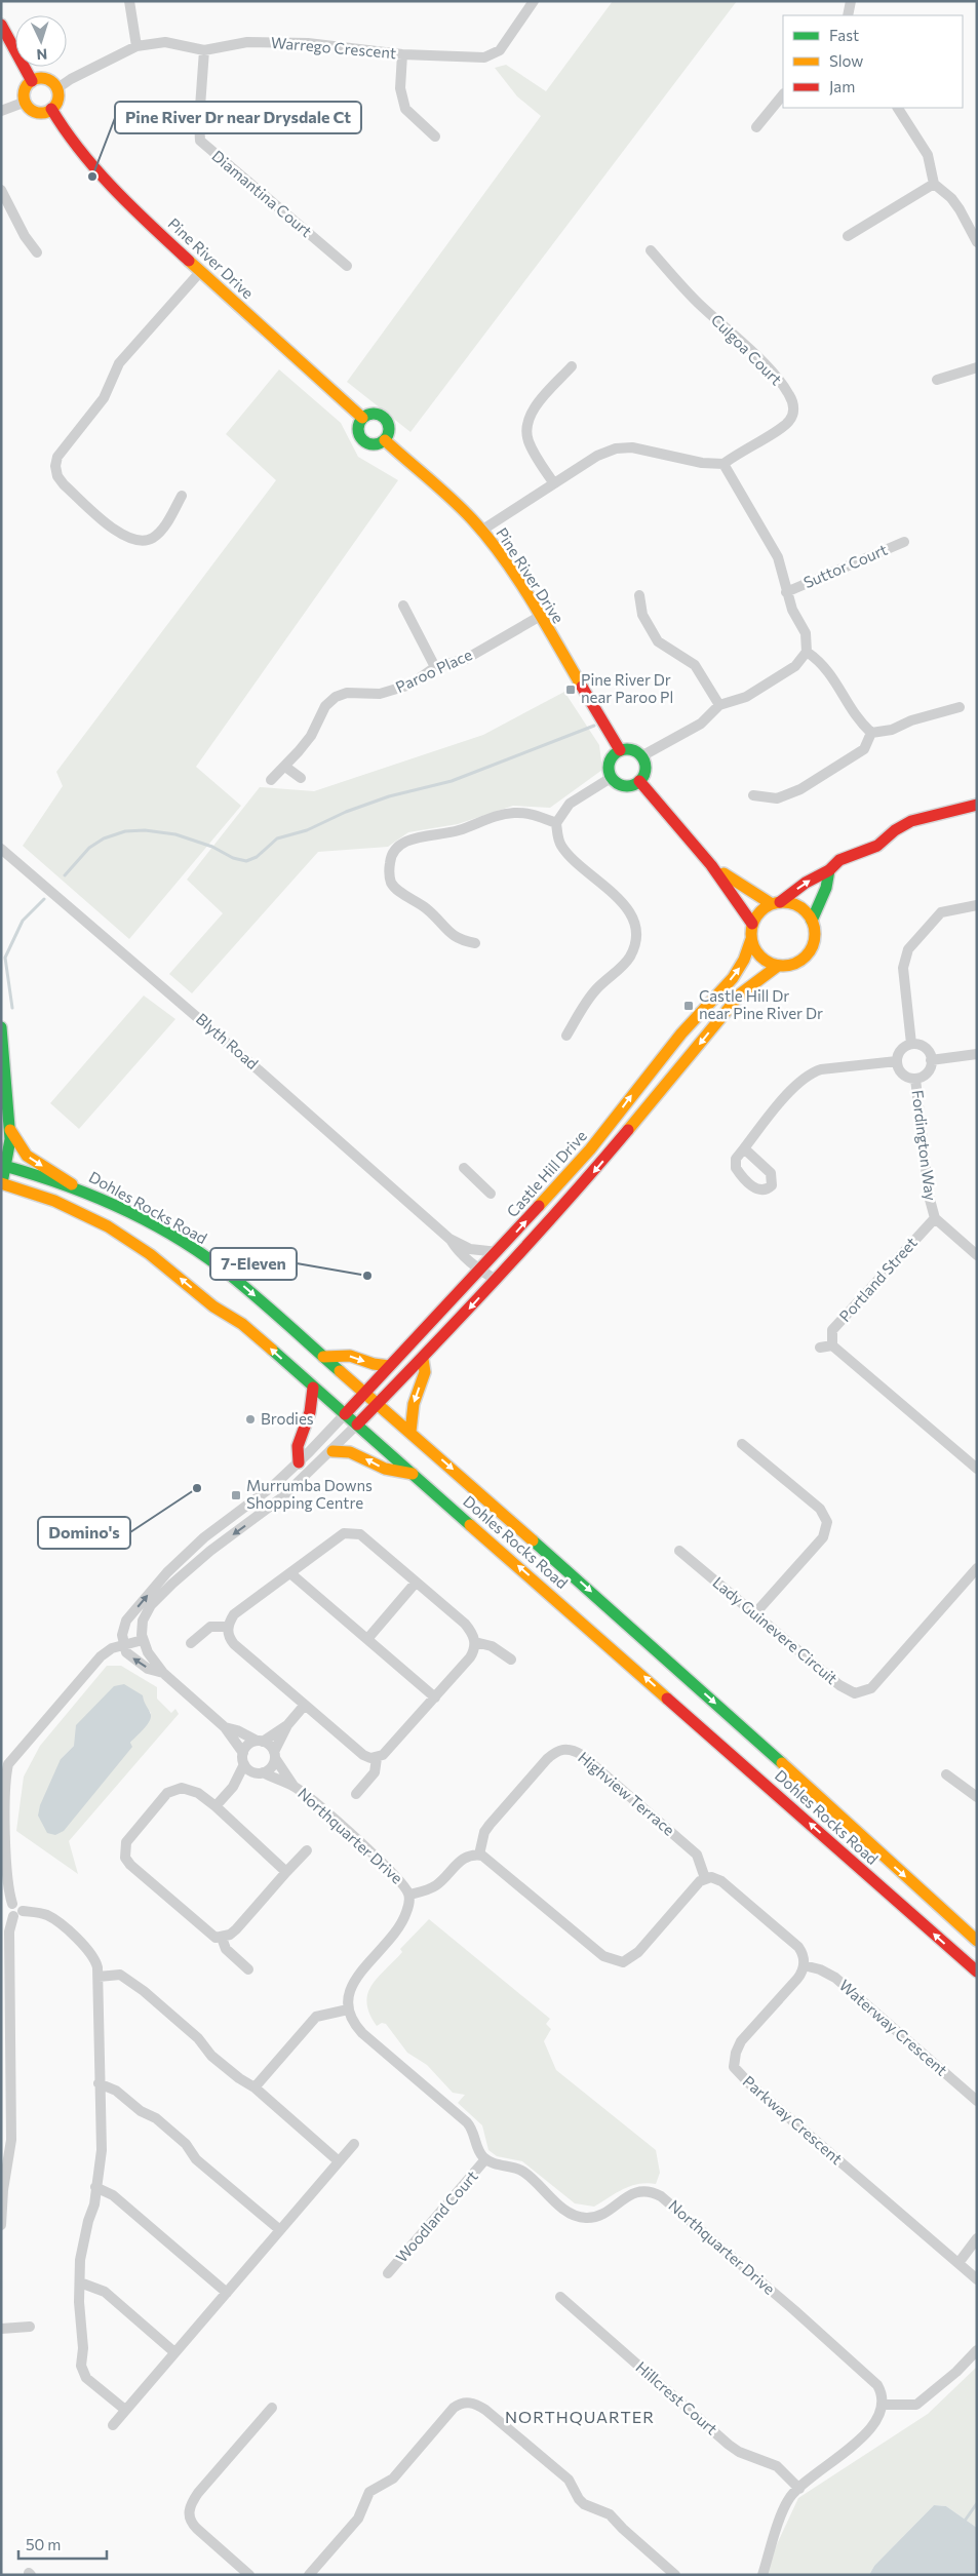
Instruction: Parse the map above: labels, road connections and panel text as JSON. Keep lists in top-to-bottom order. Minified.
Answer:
{"streets":{"main road":["Pine River Drive","Castle Hill Drive","Dohles Rocks Road"],"street":["Warrego Crescent","Diamantina Court","Culgoa Court","Suttor Court","Paroo Place","Blyth Road","Fordington Way","Portland Street","Lady Guinevere Circuit","Highview Terrace","Northquarter Drive","Waterway Crescent","Parkway Crescent","Woodland Court","Hillcrest Court"]},"crossings":[["Warrego Crescent","Diamantina Court"],["Warrego Crescent","Pine River Drive"],["Pine River Drive","Paroo Place"],["Blyth Road","Castle Hill Drive"],["Fordington Way","Portland Street"],["Castle Hill Drive","Dohles Rocks Road"],["Northquarter Drive","Woodland Court"],["Waterway Crescent","Parkway Crescent"]],"districts":["NORTHQUARTER"],"places":{"other":["Pine River Dr near Drysdale Ct","7-Eleven","Brodies","Domino's"],"transit":["Pine River Dr near Paroo Pl","Castle Hill Dr near Pine River Dr","Murrumba Downs Shopping Centre"]},"legend":["Fast","Slow","Jam"],"scale_bar":"50 m","north":"bottom"}
